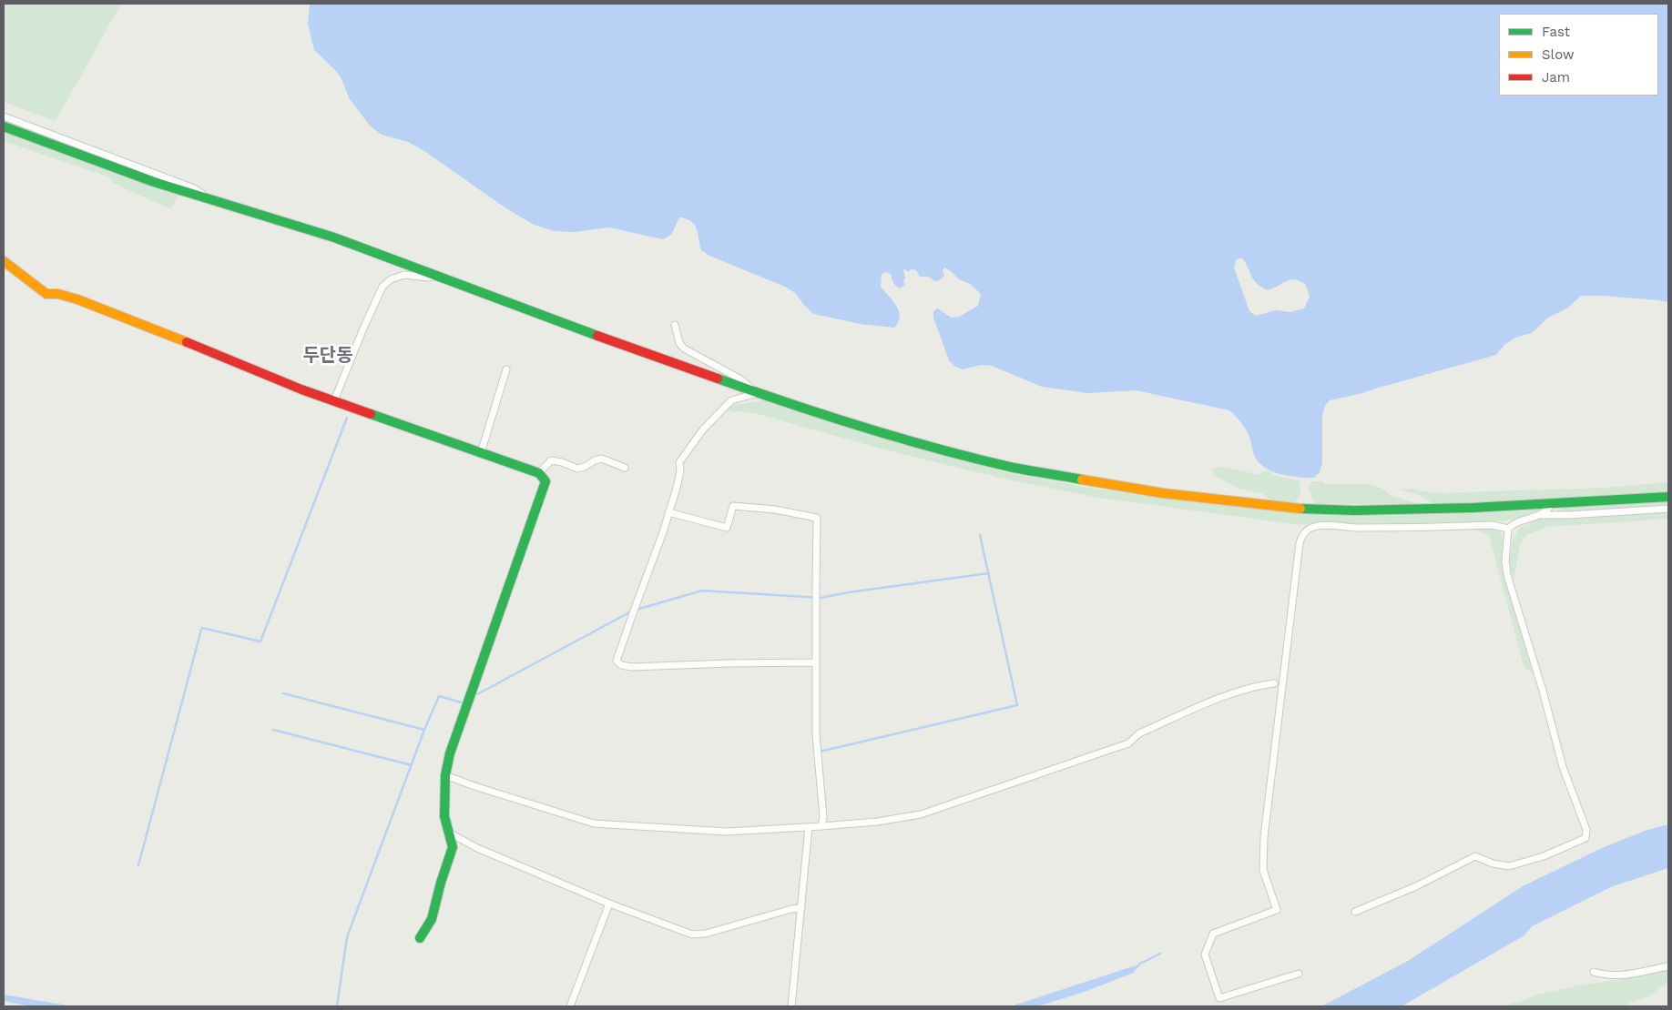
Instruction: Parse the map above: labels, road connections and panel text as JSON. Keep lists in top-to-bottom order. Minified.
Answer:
{"districts":["두단동"],"legend":["Fast","Slow","Jam"]}
